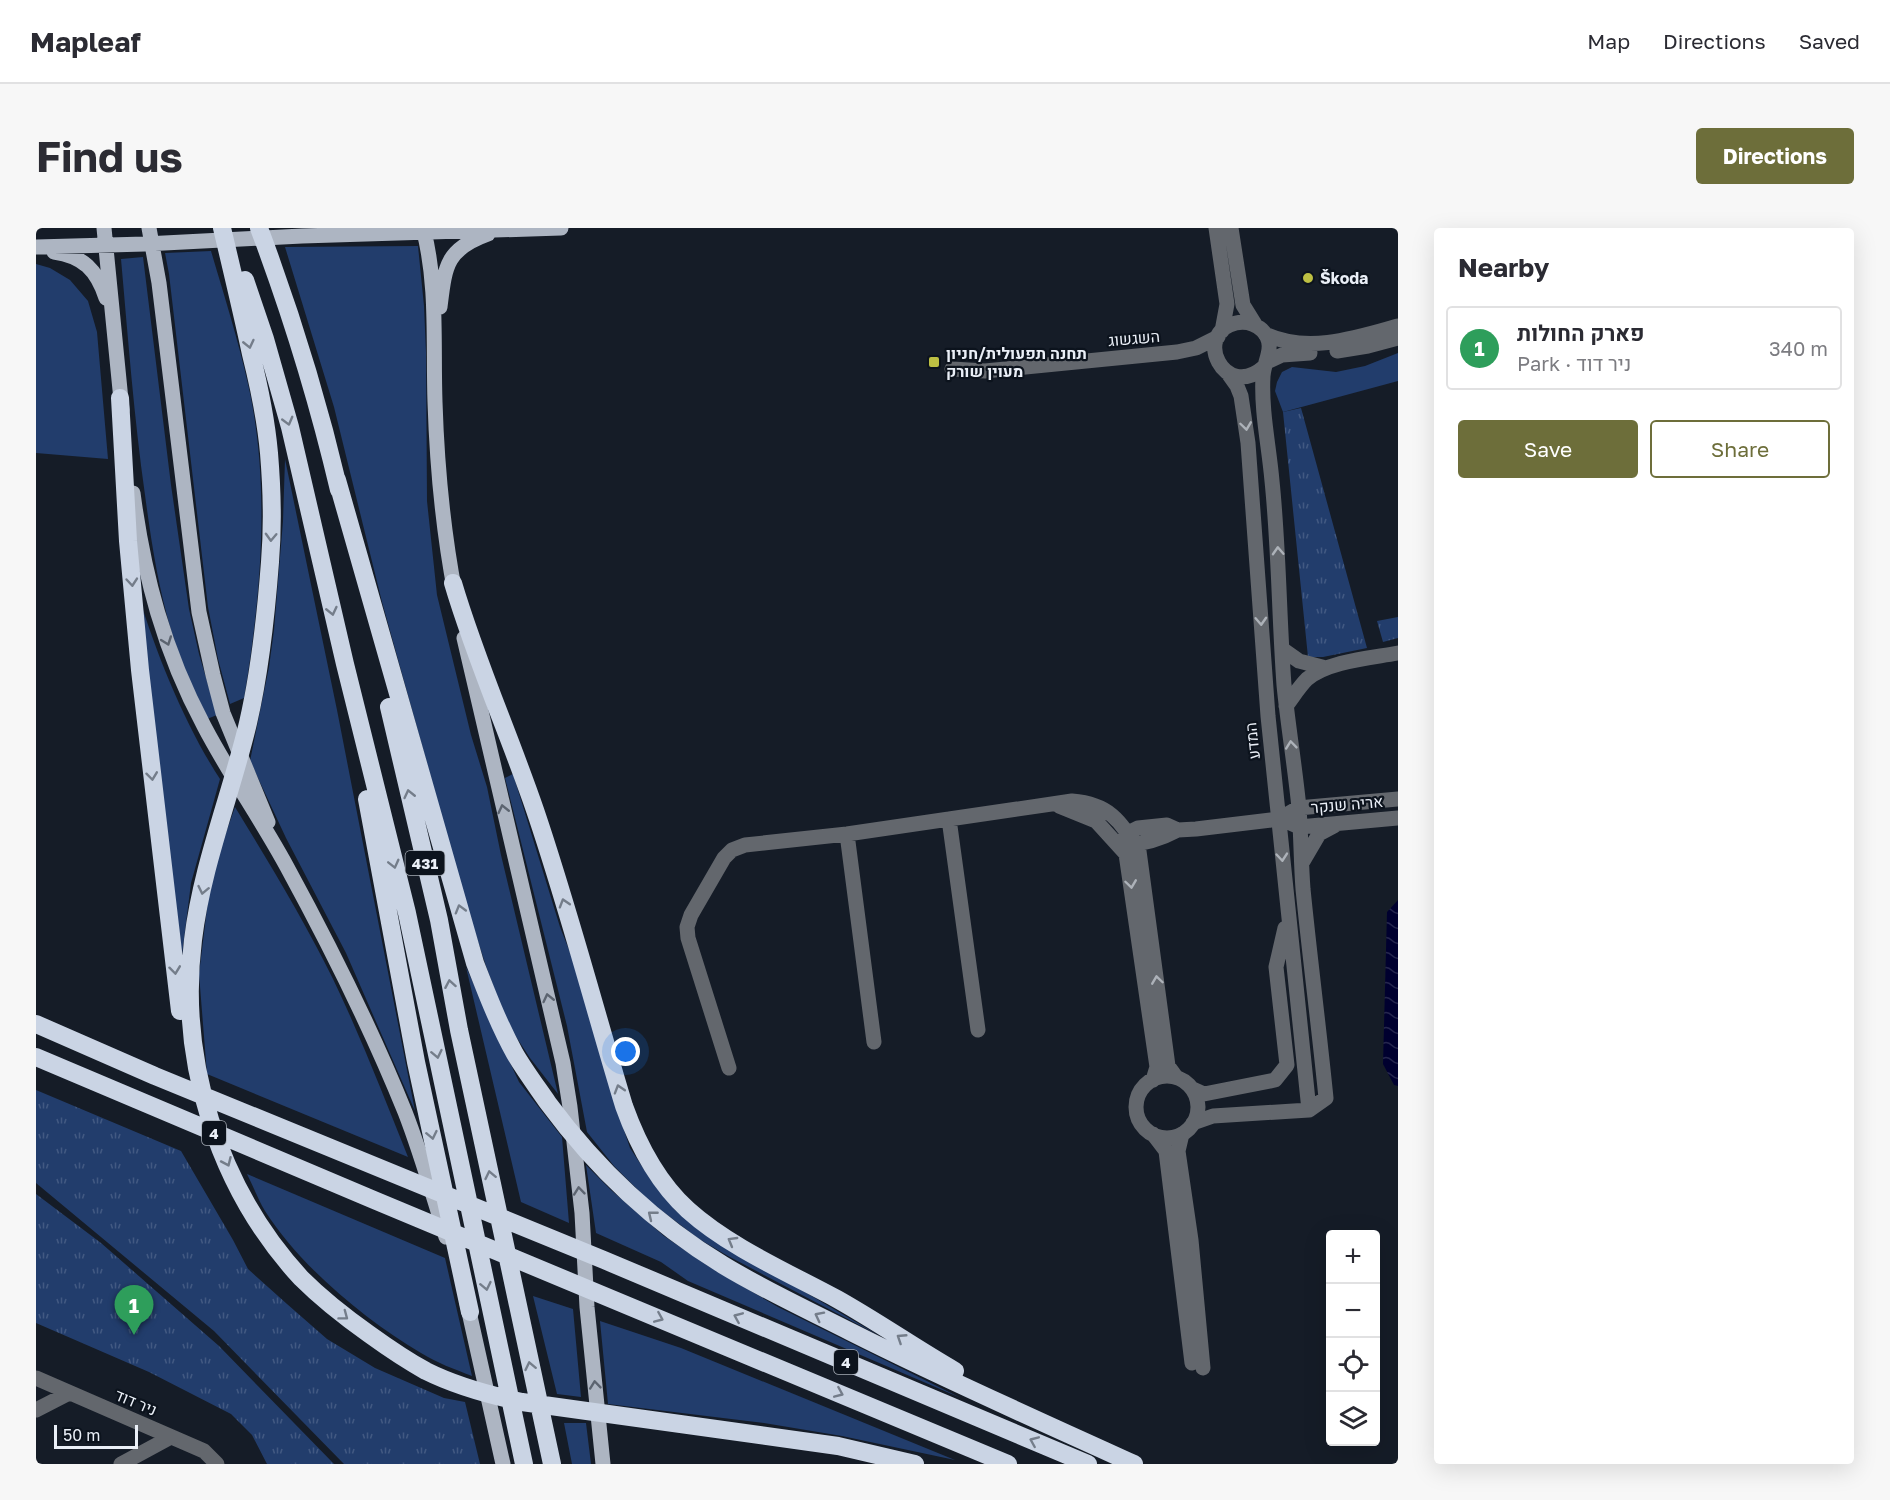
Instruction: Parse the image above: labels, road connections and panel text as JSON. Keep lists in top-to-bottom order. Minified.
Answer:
{"streets":{"highway":["431","4"],"street":["השגשוג","המדע","אריה שנקר","ניר דוד"]},"crossings":[["השגשוג","המדע"],["המדע","אריה שנקר"]],"places":{"other":["Škoda"],"transit":["תחנה תפעולית/חניון מעוין שורק"]},"scale_bar":"50 m","page":{"header":"Mapleaf","nav":["Map","Directions","Saved"],"buttons":["Directions",["Save","Share"]],"title":"Find us","heading":"Nearby","list":[{"mark":"1","name":"פארק החולות","note":"Park · ניר דוד","value":"340 m"}],"map_buttons":["+","−"],"pins":"1","scale":"50 m"}}
